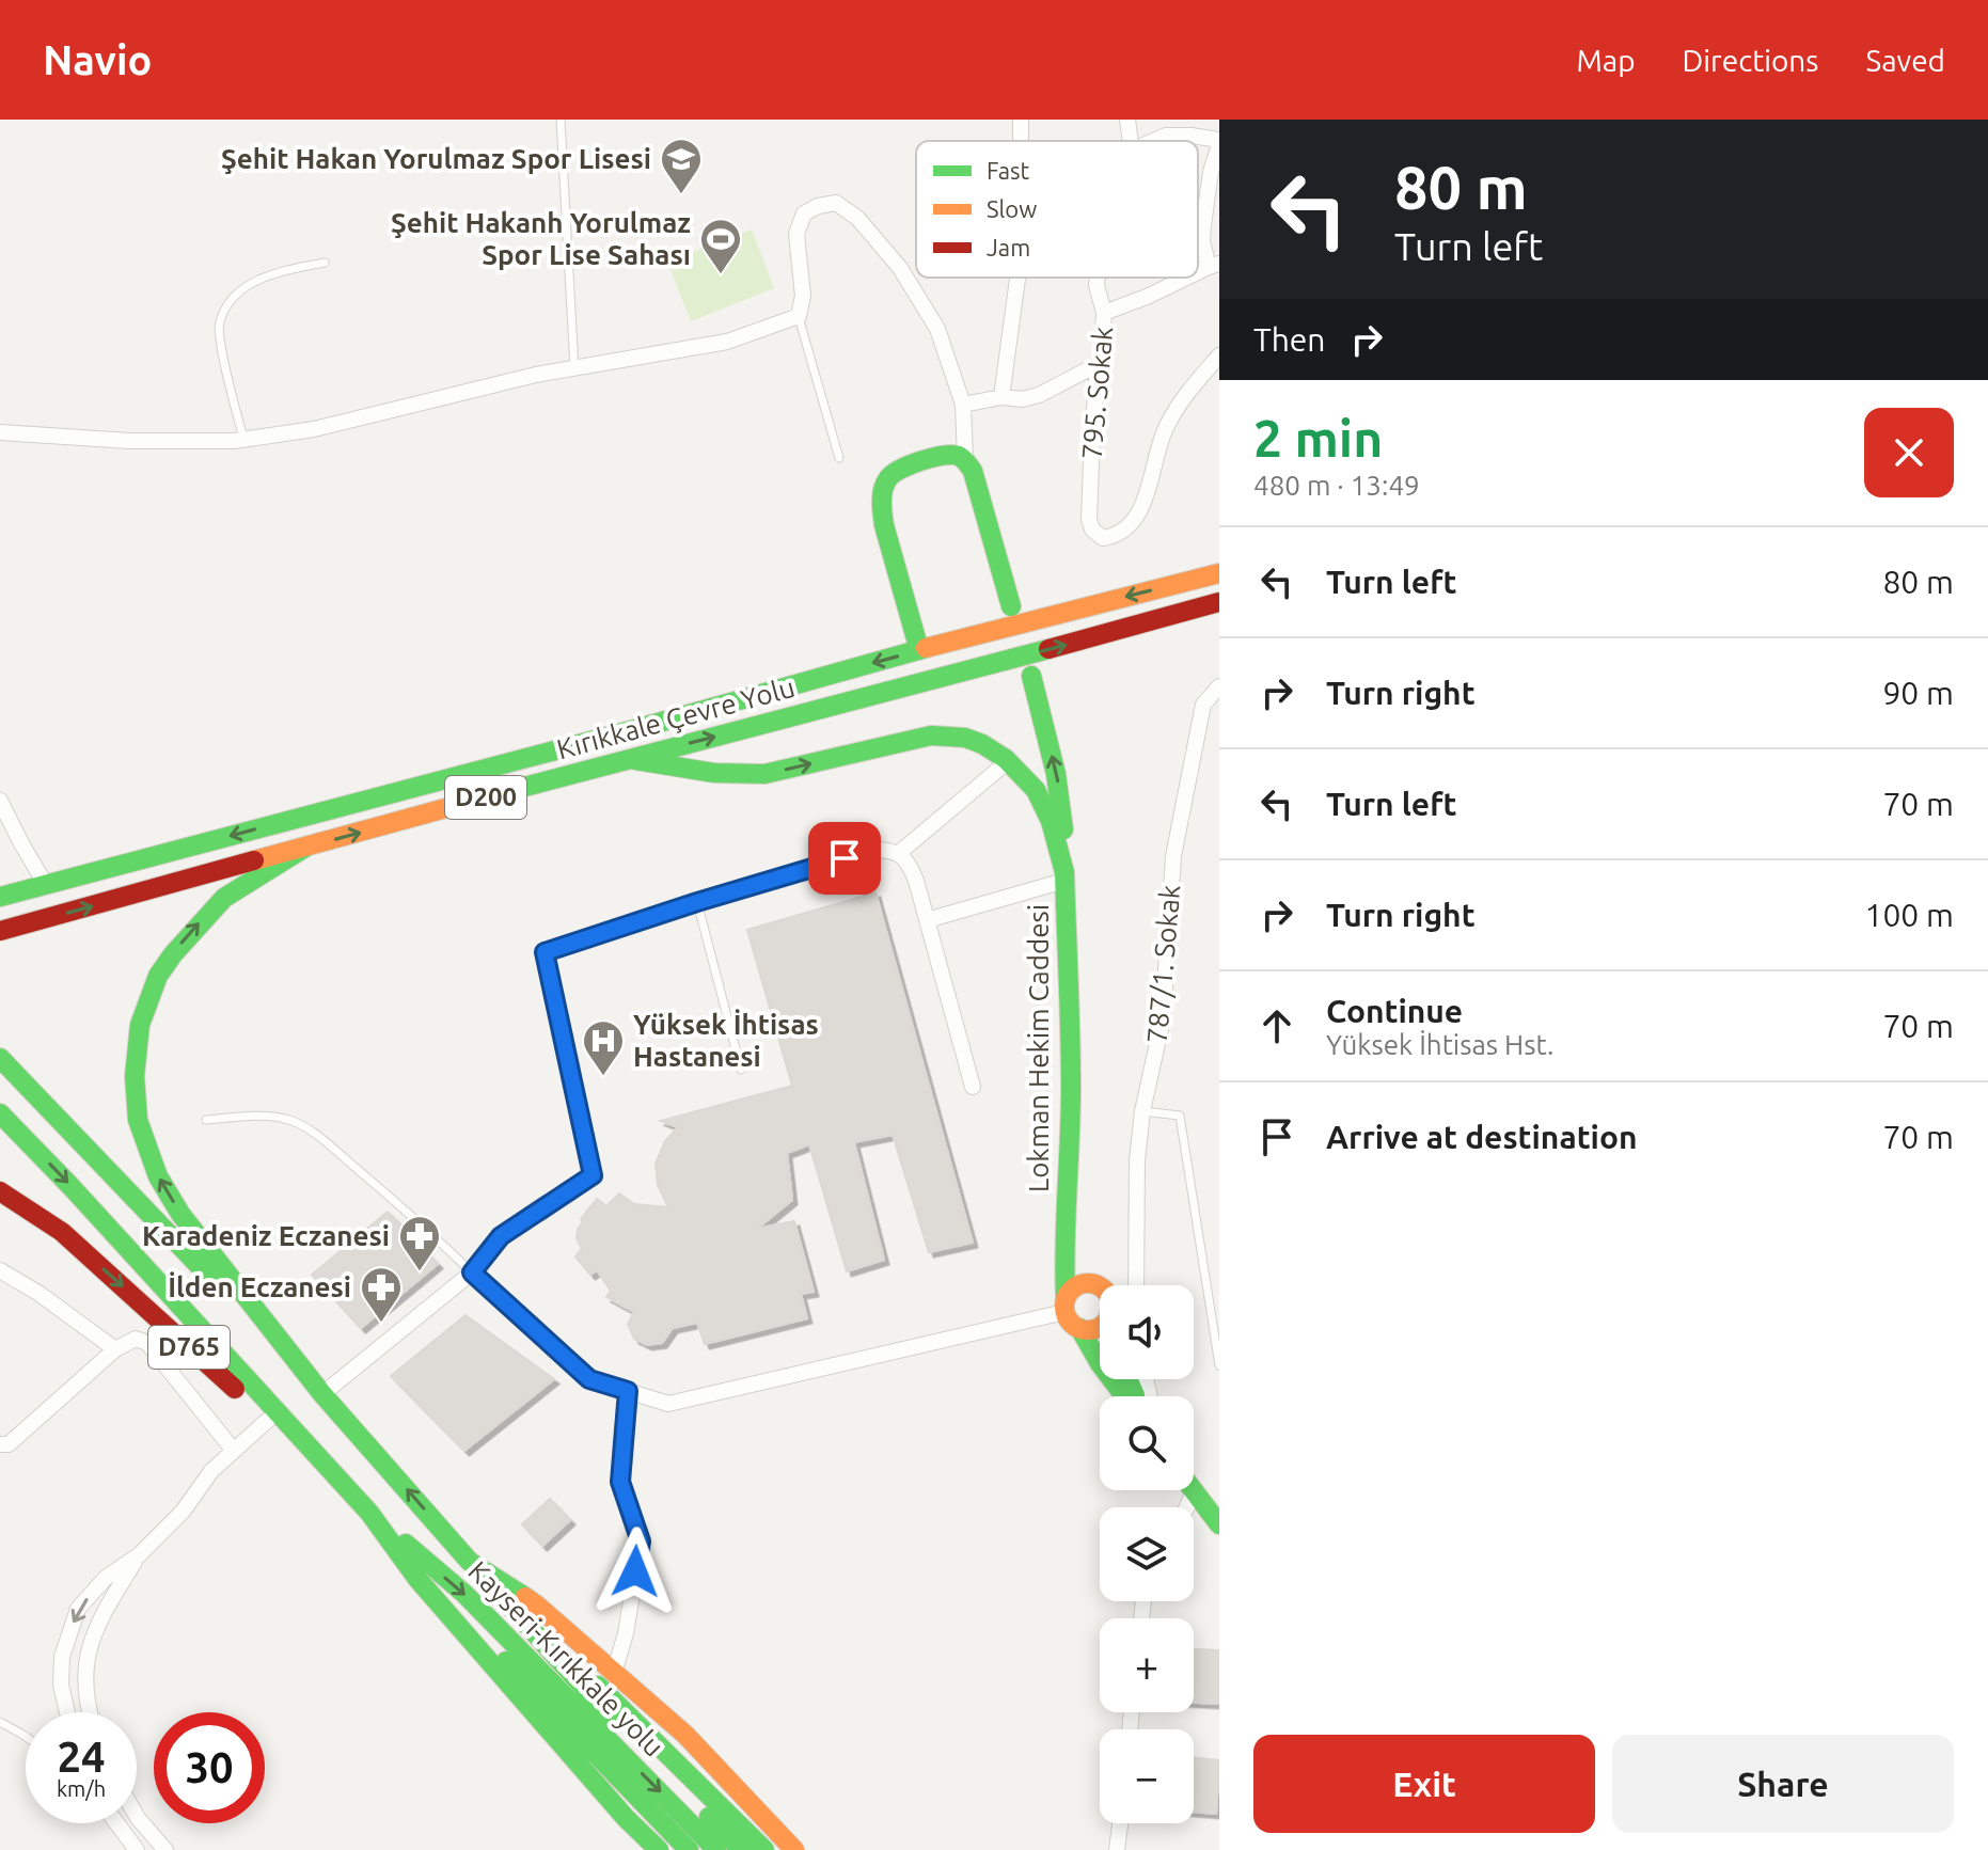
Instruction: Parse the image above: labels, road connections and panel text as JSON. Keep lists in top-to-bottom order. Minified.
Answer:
{"streets":{"main road":["Kırıkkale Çevre Yolu","D200","Lokman Hekim Caddesi","D765","Kayseri-Kırıkkale yolu"],"street":["795. Sokak","787/1. Sokak"]},"crossings":[["D765","Kayseri-Kırıkkale yolu"]],"places":{"school or university":["Şehit Hakan Yorulmaz Spor Lisesi"],"sports":["Şehit Hakanh Yorulmaz Spor Lise Sahası"],"hospital":["Yüksek İhtisas Hastanesi"],"pharmacy":["Karadeniz Eczanesi","İlden Eczanesi"]},"legend":["Fast","Slow","Jam"],"page":{"header":"Navio","nav":["Map","Directions","Saved"],"turn":["80 m","Turn left"],"then":"Then","heading":["2 min","480 m · 13:49"],"list":[{"name":"Turn left","value":"80 m"},{"name":"Turn right","value":"90 m"},{"name":"Turn left","value":"70 m"},{"name":"Turn right","value":"100 m"},{"name":"Continue","note":"Yüksek İhtisas Hst.","value":"70 m"},{"name":"Arrive at destination","value":"70 m"}],"map_buttons":["+","−"],"speed":"24 km/h","limit":"30","buttons":["Exit","Share"]}}
